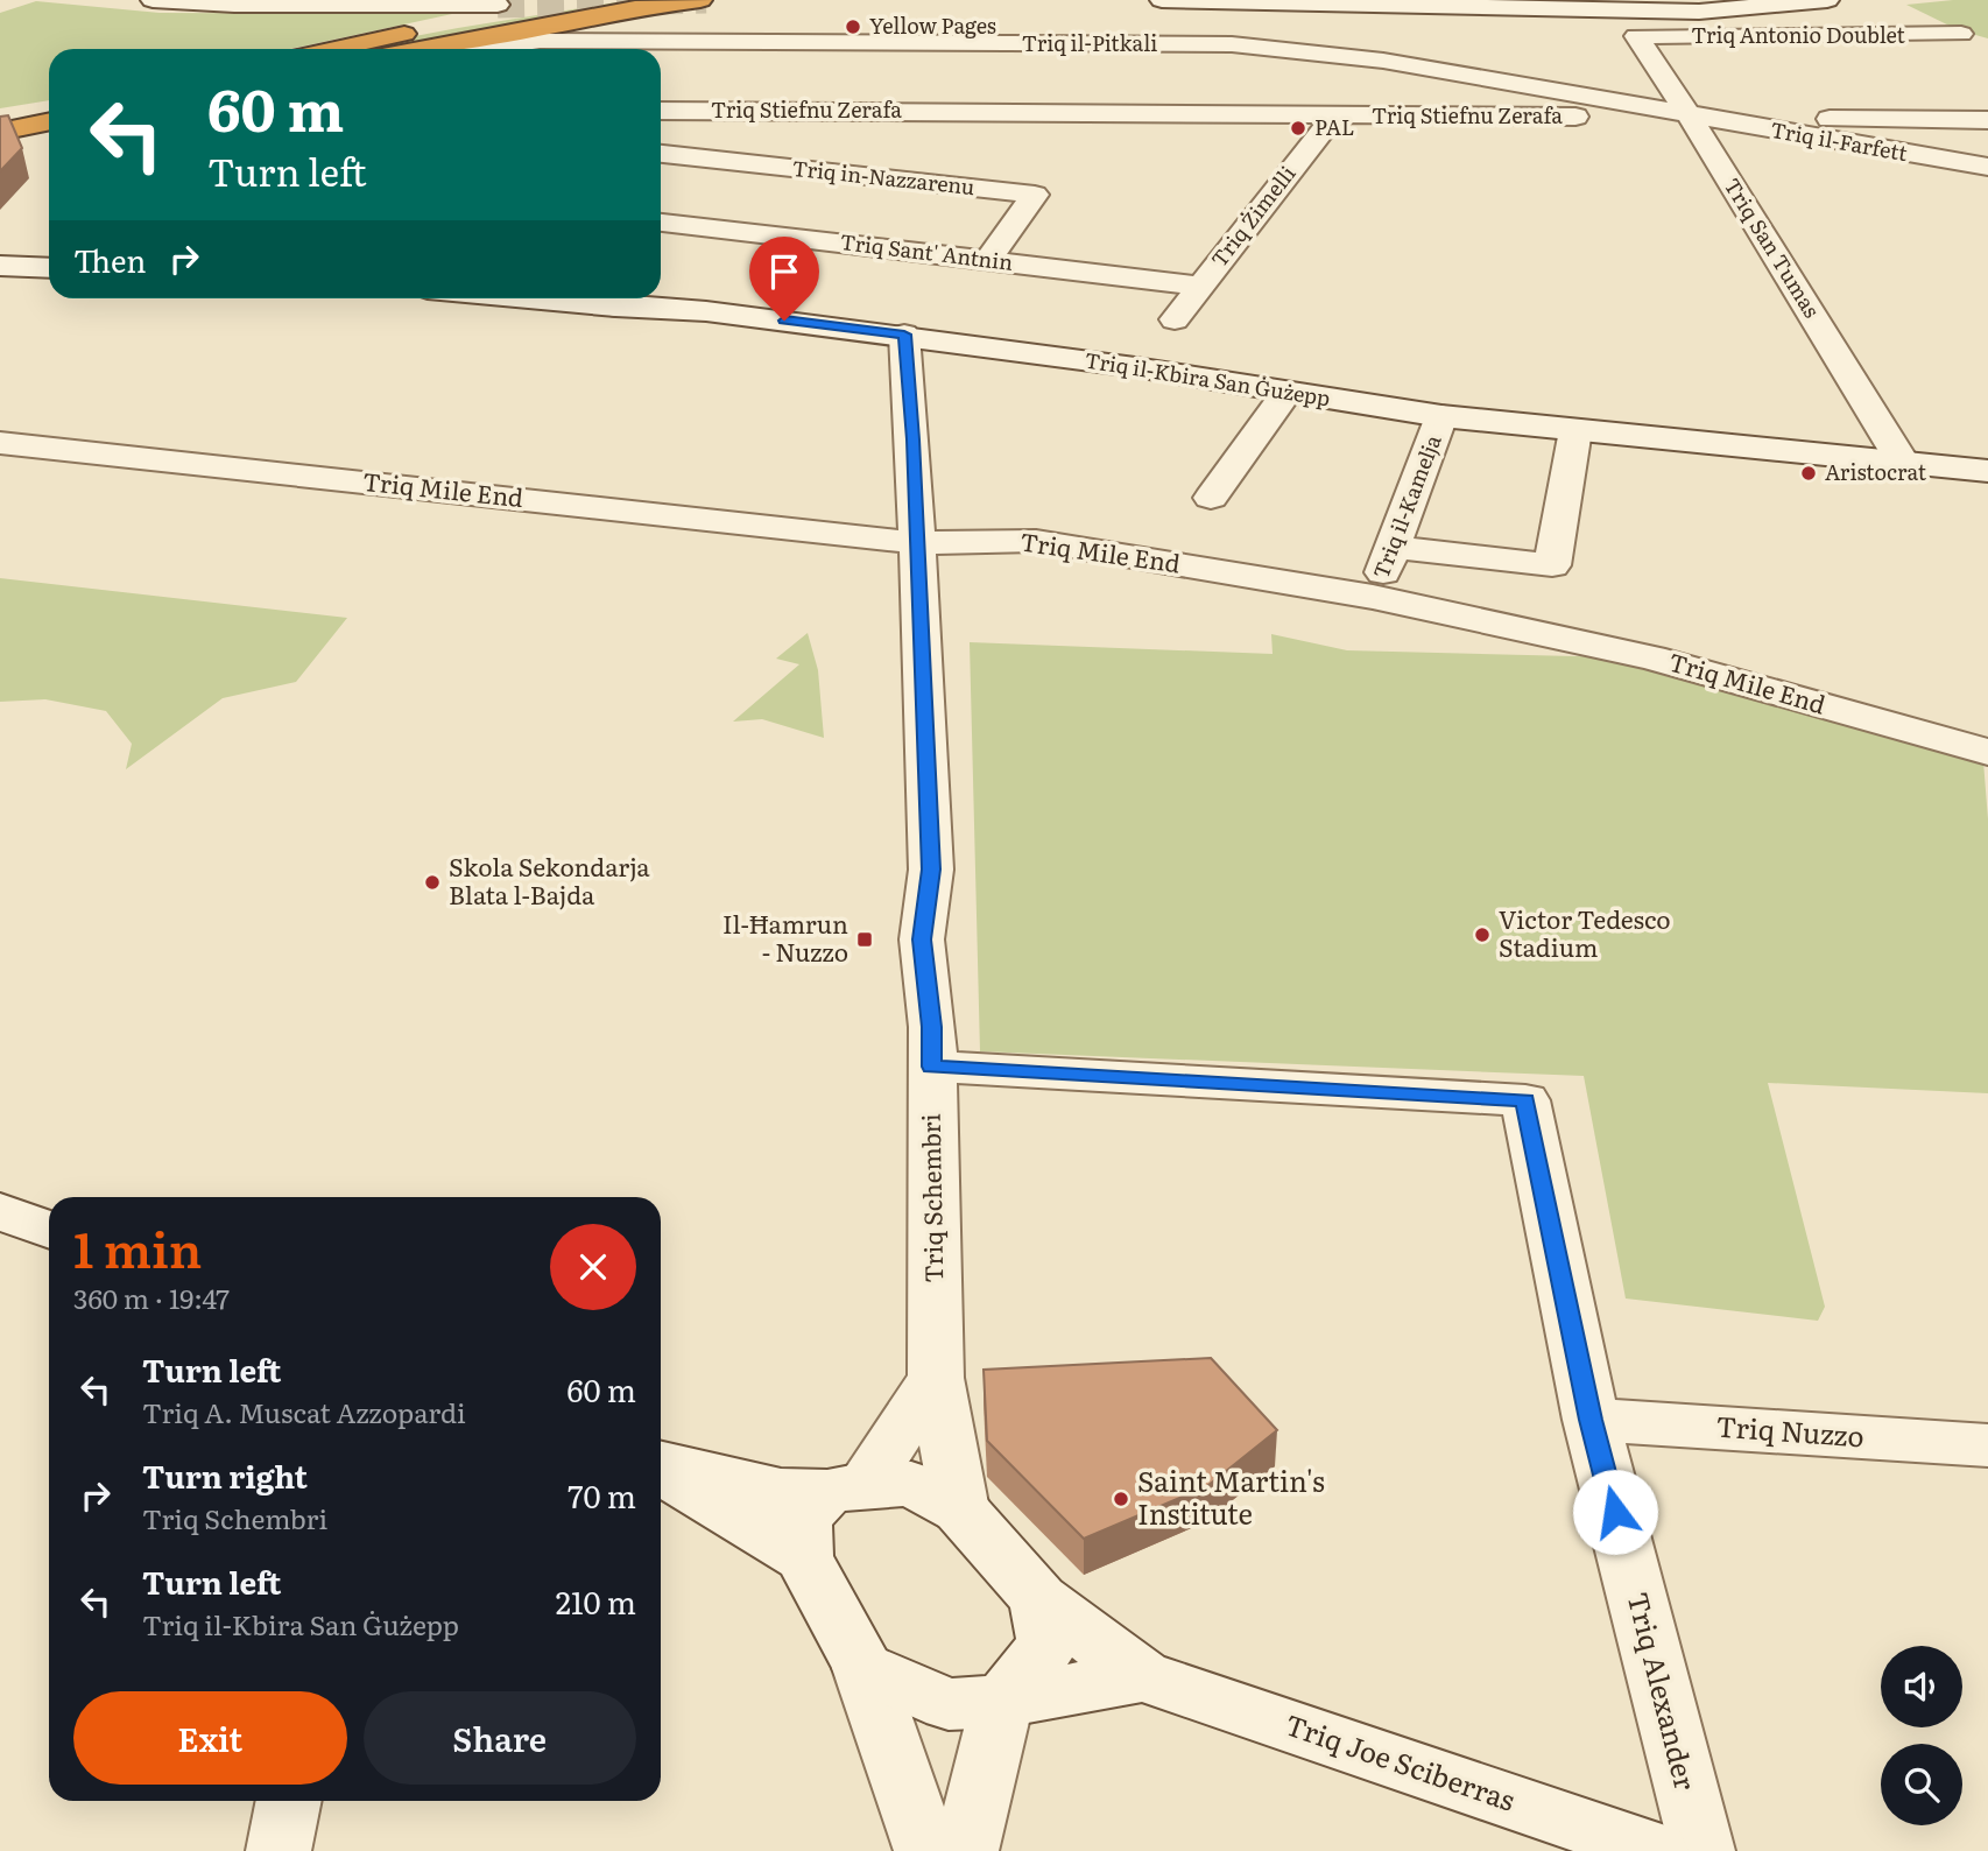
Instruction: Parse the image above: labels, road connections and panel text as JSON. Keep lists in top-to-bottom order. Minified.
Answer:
{"streets":{"street":["Triq Antonio Doublet","Triq il-Pitkali","Triq Stiefnu Zerafa","Triq il-Farfett","Triq in-Nazzarenu","Triq Żimelli","Triq San Tumas","Triq Sant' Antnin","Triq il-Kbira San Ġużepp","Triq Mile End","Triq il-Kamelja","Triq Schembri","Triq Nuzzo","Triq Alexander","Triq Joe Sciberras"]},"crossings":[["Triq Antonio Doublet","Triq San Tumas"],["Triq il-Pitkali","Triq Stiefnu Zerafa"],["Triq il-Pitkali","Triq il-Farfett"],["Triq il-Pitkali","Triq San Tumas"],["Triq Stiefnu Zerafa","Triq il-Farfett"],["Triq Stiefnu Zerafa","Triq Żimelli"],["Triq Stiefnu Zerafa","Triq San Tumas"],["Triq il-Farfett","Triq San Tumas"],["Triq in-Nazzarenu","Triq Sant' Antnin"],["Triq Żimelli","Triq Sant' Antnin"],["Triq San Tumas","Triq il-Kbira San Ġużepp"],["Triq il-Kbira San Ġużepp","Triq il-Kamelja"],["Triq il-Kbira San Ġużepp","Triq Schembri"],["Triq Mile End","Triq il-Kamelja"],["Triq Mile End","Triq Schembri"],["Triq Schembri","Triq Alexander"],["Triq Schembri","Triq Joe Sciberras"],["Triq Nuzzo","Triq Alexander"]],"places":{"other":["Yellow Pages","PAL","Aristocrat","Skola Sekondarja Blata l-Bajda","Victor Tedesco Stadium","Saint Martin's Institute"],"transit":["Il-Ħamrun - Nuzzo"]},"page":{"turn":["60 m","Turn left"],"then":"Then","heading":["1 min","360 m · 19:47"],"list":[{"name":"Turn left","note":"Triq A. Muscat Azzopardi","value":"60 m"},{"name":"Turn right","note":"Triq Schembri","value":"70 m"},{"name":"Turn left","note":"Triq il-Kbira San Ġużepp","value":"210 m"}],"buttons":["Exit","Share"]}}
